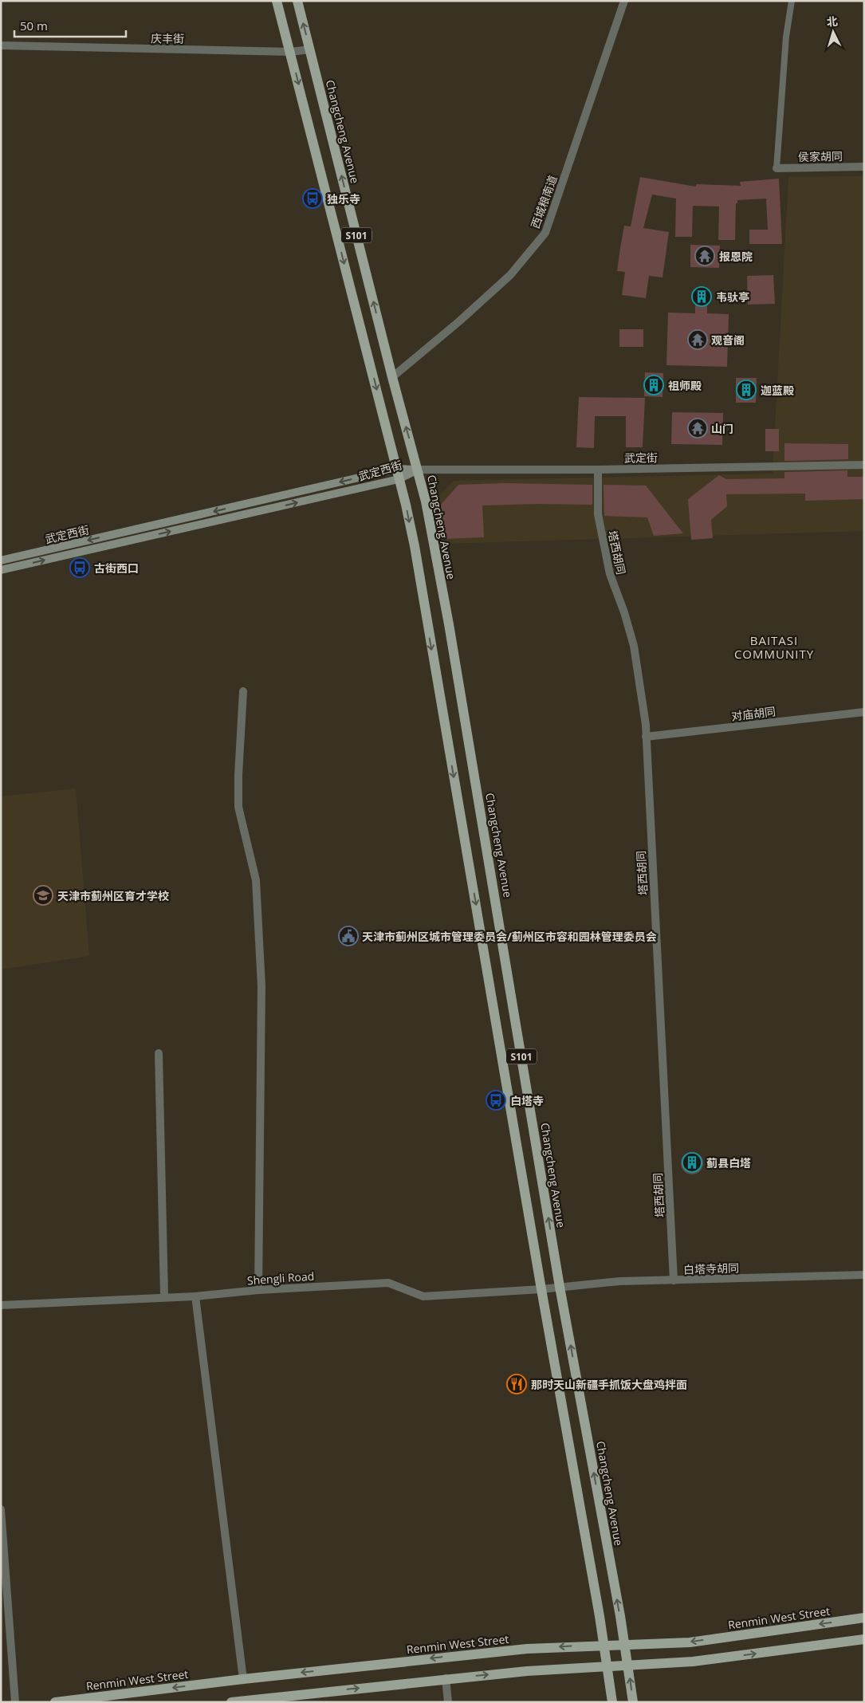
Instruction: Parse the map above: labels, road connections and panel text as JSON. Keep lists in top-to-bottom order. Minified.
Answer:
{"streets":{"main road":["Changcheng Avenue","S101","Renmin West Street"],"street":["庆丰街","侯家胡同","西城粮南道","武定街","武定西街","塔西胡同","对庙胡同","白塔寺胡同","Shengli Road"]},"crossings":[["庆丰街","Changcheng Avenue"],["庆丰街","S101"],["Changcheng Avenue","西城粮南道"],["Changcheng Avenue","武定街"],["Changcheng Avenue","武定西街"],["Changcheng Avenue","白塔寺胡同"],["Changcheng Avenue","Shengli Road"],["Changcheng Avenue","Renmin West Street"],["S101","武定西街"],["S101","Shengli Road"],["S101","Renmin West Street"],["武定街","武定西街"],["武定街","塔西胡同"],["塔西胡同","对庙胡同"],["塔西胡同","白塔寺胡同"],["白塔寺胡同","Shengli Road"]],"districts":["BAITASI COMMUNITY"],"places":{"bus stop":["独乐寺","古街西口","白塔寺"],"temple":["报恩院","观音阁","山门"],"building":["韦驮亭","祖师殿","迦蓝殿","蓟县白塔"],"school or university":["天津市蓟州区育才学校"],"public building":["天津市蓟州区城市管理委员会/蓟州区市容和园林管理委员会"],"restaurant":["那时天山新疆手抓饭大盘鸡拌面"]},"scale_bar":"50 m","north":"top"}
